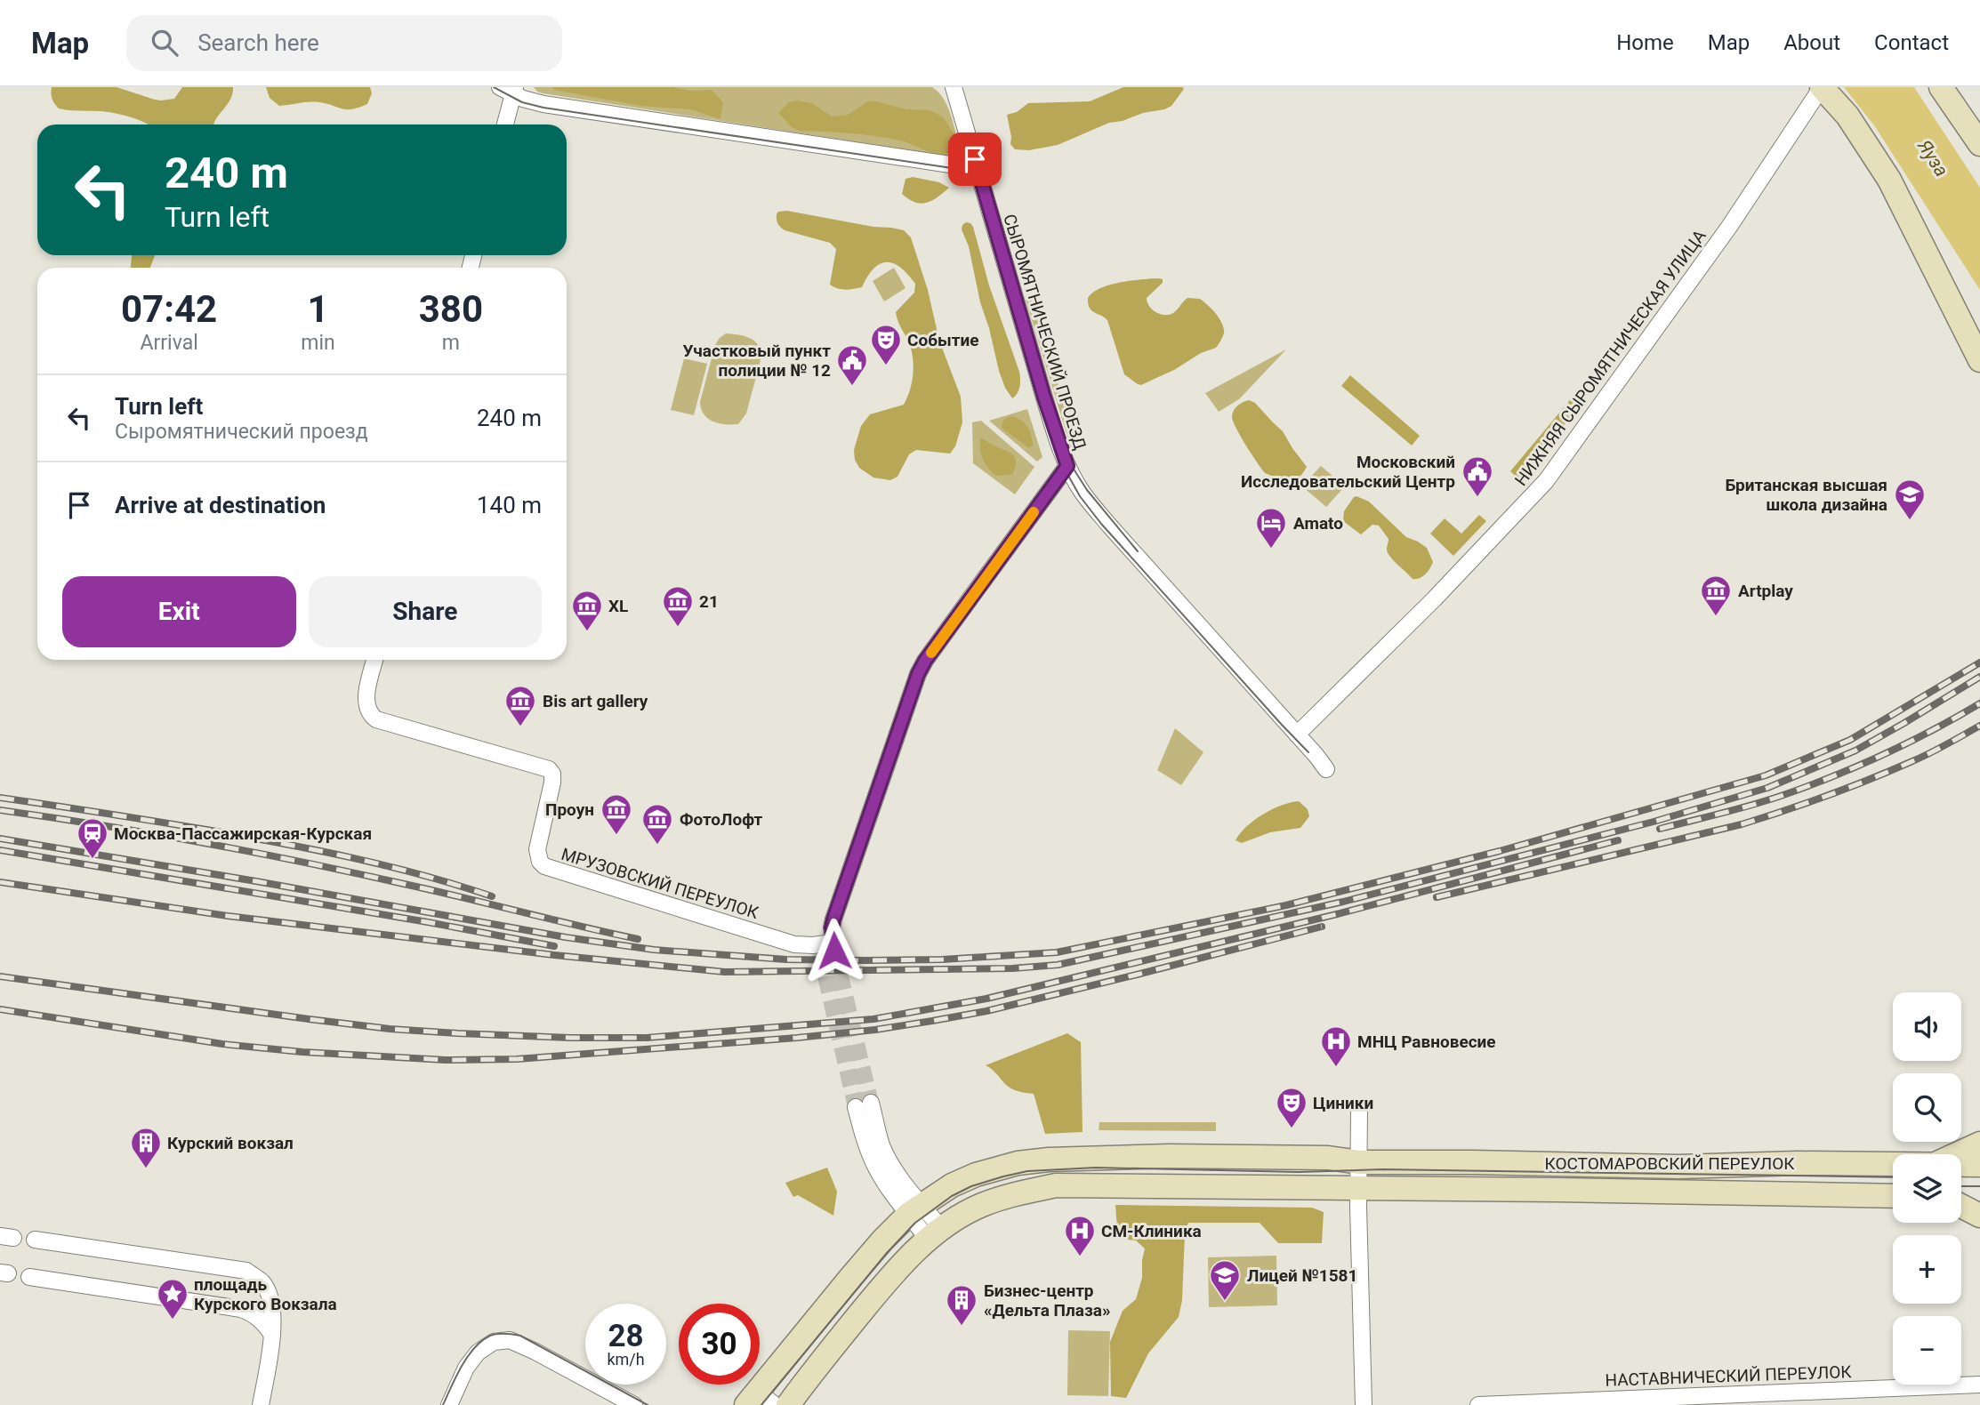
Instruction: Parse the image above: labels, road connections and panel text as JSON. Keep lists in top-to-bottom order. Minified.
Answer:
{"streets":{"main road":["КОСТОМАРОВСКИЙ ПЕРЕУЛОК"],"street":["СЫРОМЯТНИЧЕСКИЙ ПРОЕЗД","НИЖНЯЯ СЫРОМЯТНИЧЕСКАЯ УЛИЦА","МРУЗОВСКИЙ ПЕРЕУЛОК","НАСТАВНИЧЕСКИЙ ПЕРЕУЛОК"]},"crossings":[["СЫРОМЯТНИЧЕСКИЙ ПРОЕЗД","НИЖНЯЯ СЫРОМЯТНИЧЕСКАЯ УЛИЦА"],["СЫРОМЯТНИЧЕСКИЙ ПРОЕЗД","МРУЗОВСКИЙ ПЕРЕУЛОК"]],"water":["Яуза"],"places":{"theatre":["Событие","Циники"],"public building":["Участковый пункт полиции № 12","Московский Исследовательский Центр"],"school or university":["Британская высшая школа дизайна","Лицей №1581"],"hotel":["Amato"],"museum":["Artplay","21","XL","Bis art gallery","Проун","ФотоЛофт"],"station":["Москва-Пассажирская-Курская"],"hospital":["МНЦ Равновесие","СМ-Клиника"],"building":["Курский вокзал","Бизнес-центр «Дельта Плаза»"],"place":["площадь Курского Вокзала"]},"page":{"header":"Map","search":"Search here","nav":["Home","Map","About","Contact"],"turn":["240 m","Turn left"],"eta":["07:42","Arrival","1","min","380","m"],"list":[{"name":"Turn left","note":"Сыромятнический проезд","value":"240 m"},{"name":"Arrive at destination","value":"140 m"}],"buttons":["Exit","Share"],"map_buttons":["+","−"],"speed":"28 km/h","limit":"30"}}
